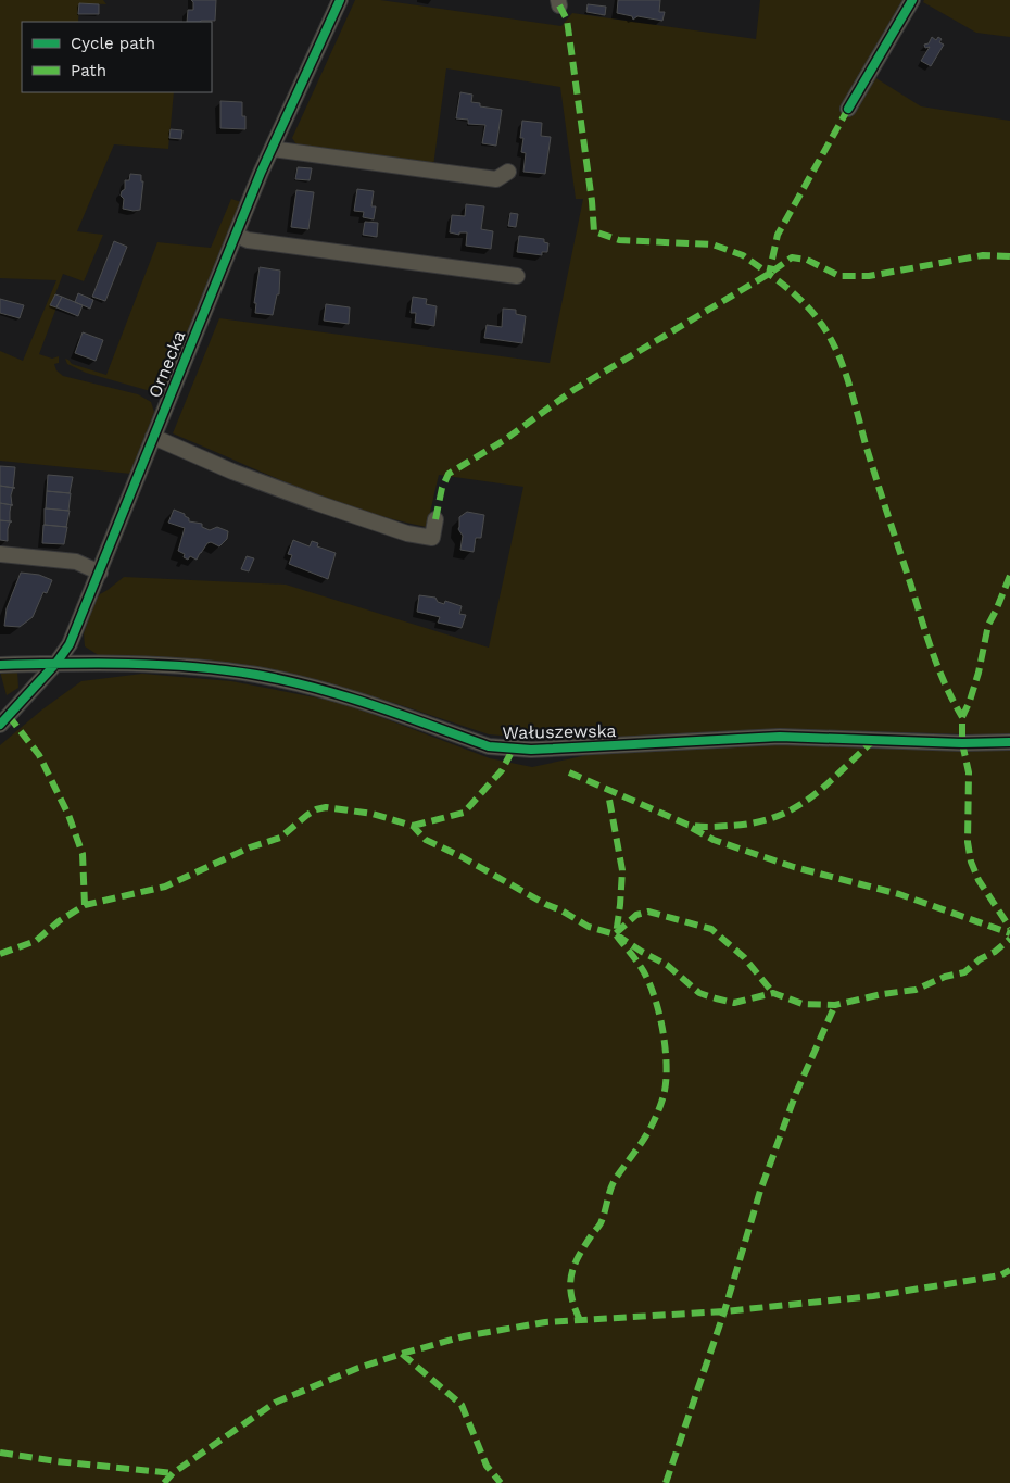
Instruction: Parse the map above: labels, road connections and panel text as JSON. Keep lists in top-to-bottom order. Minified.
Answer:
{"streets":{"street":["Ornecka","Wałuszewska"]},"crossings":[["Ornecka","Wałuszewska"]],"legend":["Cycle path","Path"]}
